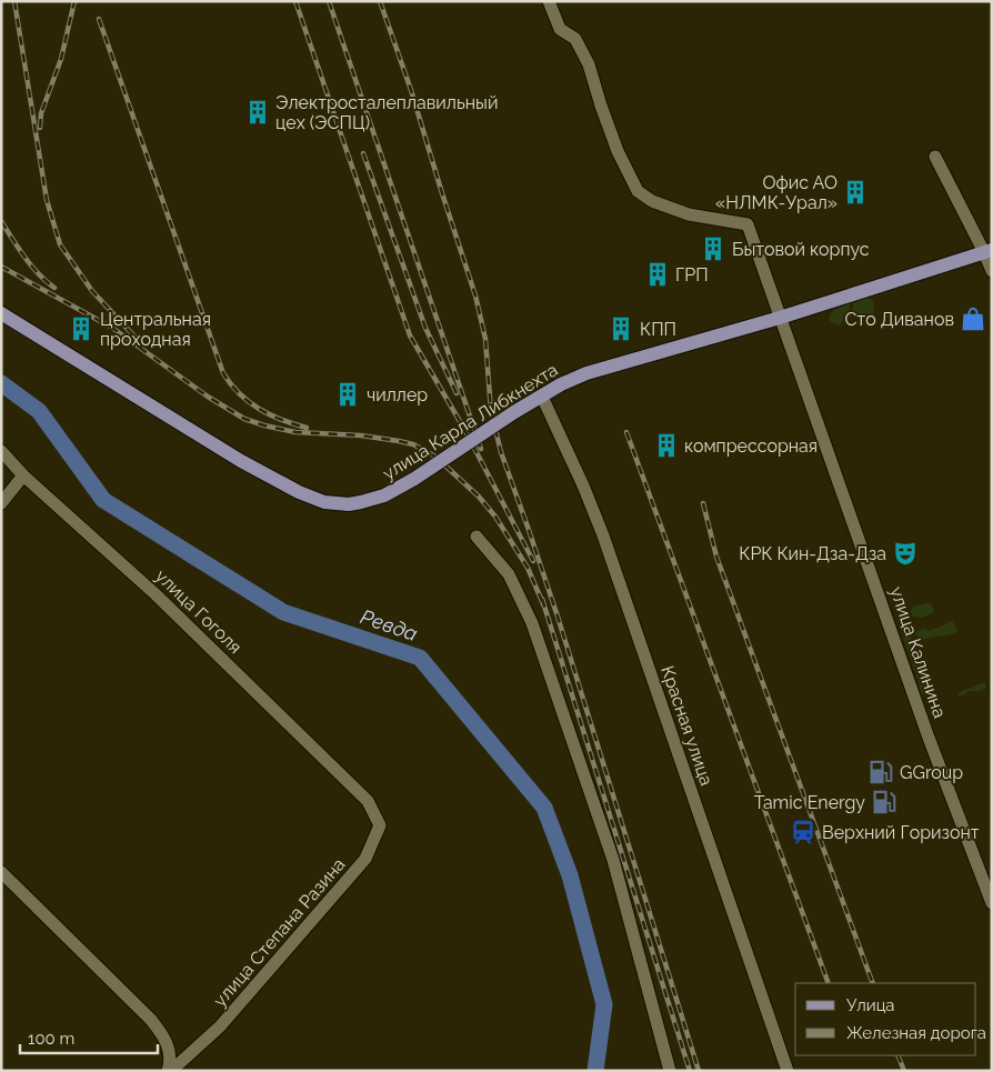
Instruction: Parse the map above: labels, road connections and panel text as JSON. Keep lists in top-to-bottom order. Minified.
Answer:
{"streets":{"main road":["улица Карла Либкнехта"],"street":["улица Гоголя","улица Калинина","Красная улица","улица Степана Разина"]},"crossings":[["улица Карла Либкнехта","улица Калинина"],["улица Карла Либкнехта","Красная улица"],["улица Гоголя","улица Степана Разина"]],"water":["Ревда"],"places":{"building":["Электросталеплавильный цех (ЭСПЦ)","Офис АО «НЛМК-Урал»","Бытовой корпус","ГРП","Центральная проходная","КПП","чиллер","компрессорная"],"shop":["Сто Диванов"],"theatre":["КРК Кин-Дза-Дза"],"fuel station":["GGroup","Tamic Energy"],"station":["Верхний Горизонт"]},"legend":["Улица","Железная дорога"],"scale_bar":"100 m"}
